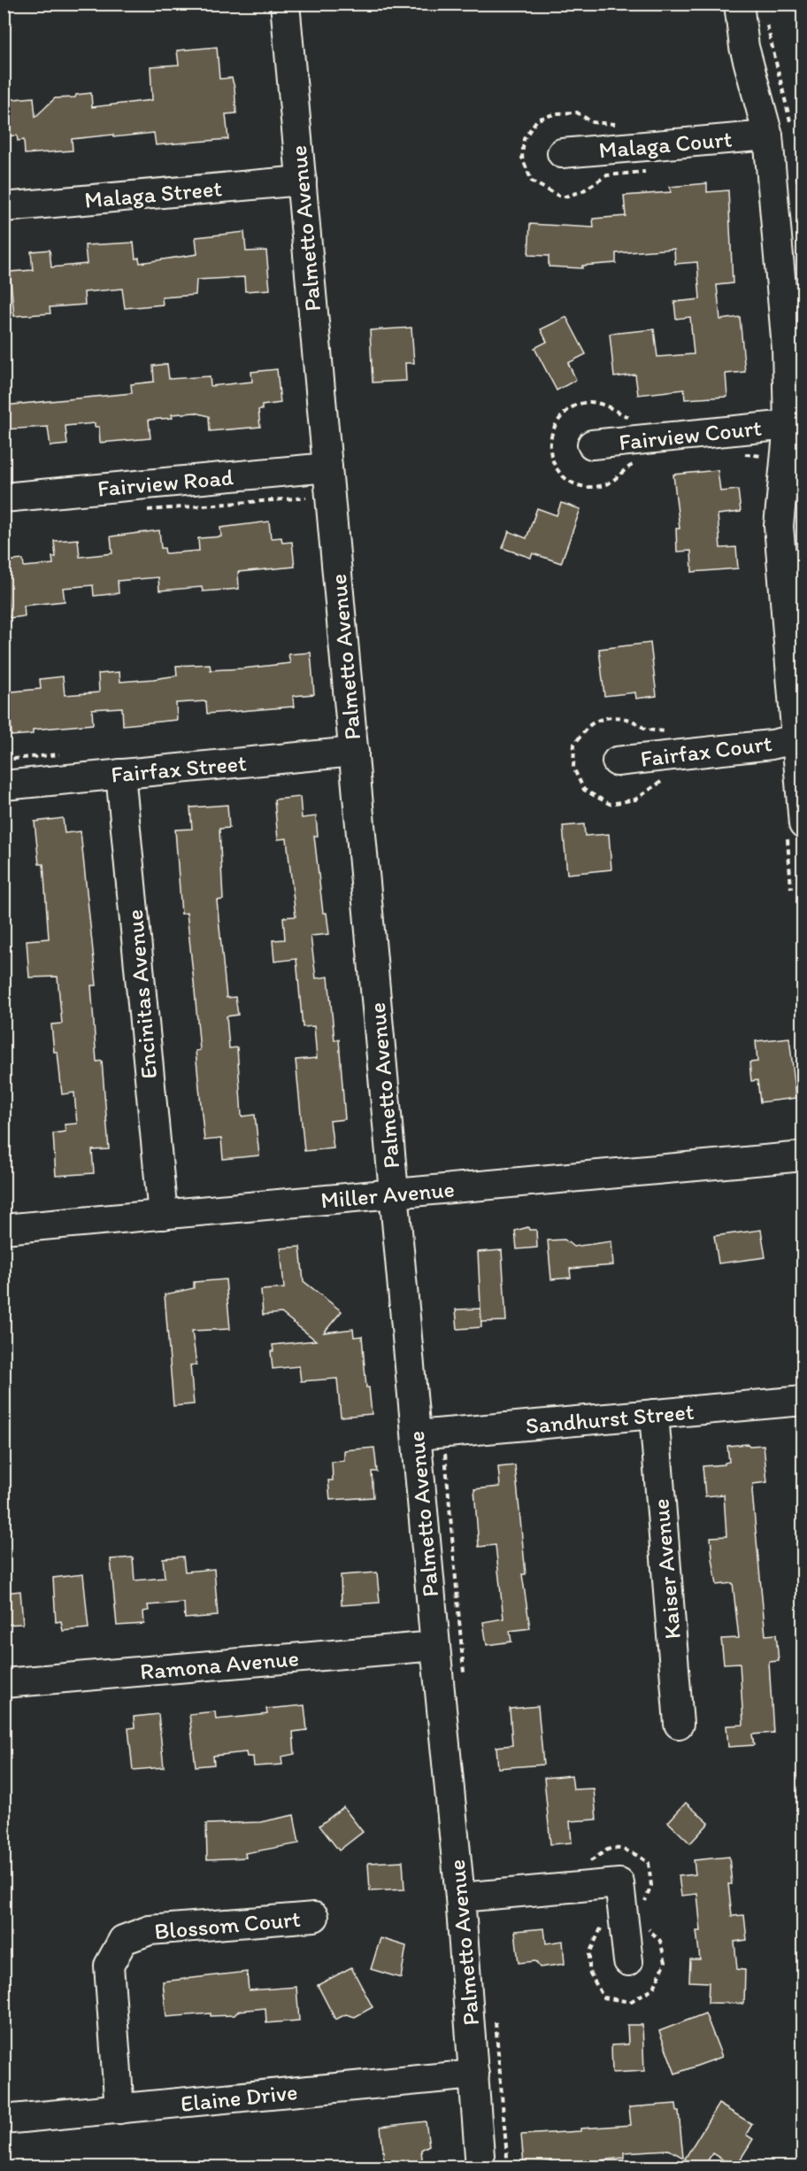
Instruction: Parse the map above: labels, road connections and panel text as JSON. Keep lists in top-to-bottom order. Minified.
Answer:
{"streets":{"street":["Malaga Court","Malaga Street","Palmetto Avenue","Fairview Court","Fairview Road","Fairfax Court","Fairfax Street","Encinitas Avenue","Miller Avenue","Sandhurst Street","Kaiser Avenue","Ramona Avenue","Blossom Court","Elaine Drive"]},"crossings":[["Malaga Street","Palmetto Avenue"],["Palmetto Avenue","Fairview Road"],["Palmetto Avenue","Fairfax Street"],["Palmetto Avenue","Miller Avenue"],["Palmetto Avenue","Sandhurst Street"],["Palmetto Avenue","Ramona Avenue"],["Palmetto Avenue","Elaine Drive"],["Fairfax Street","Encinitas Avenue"],["Encinitas Avenue","Miller Avenue"],["Sandhurst Street","Kaiser Avenue"],["Blossom Court","Elaine Drive"]]}
